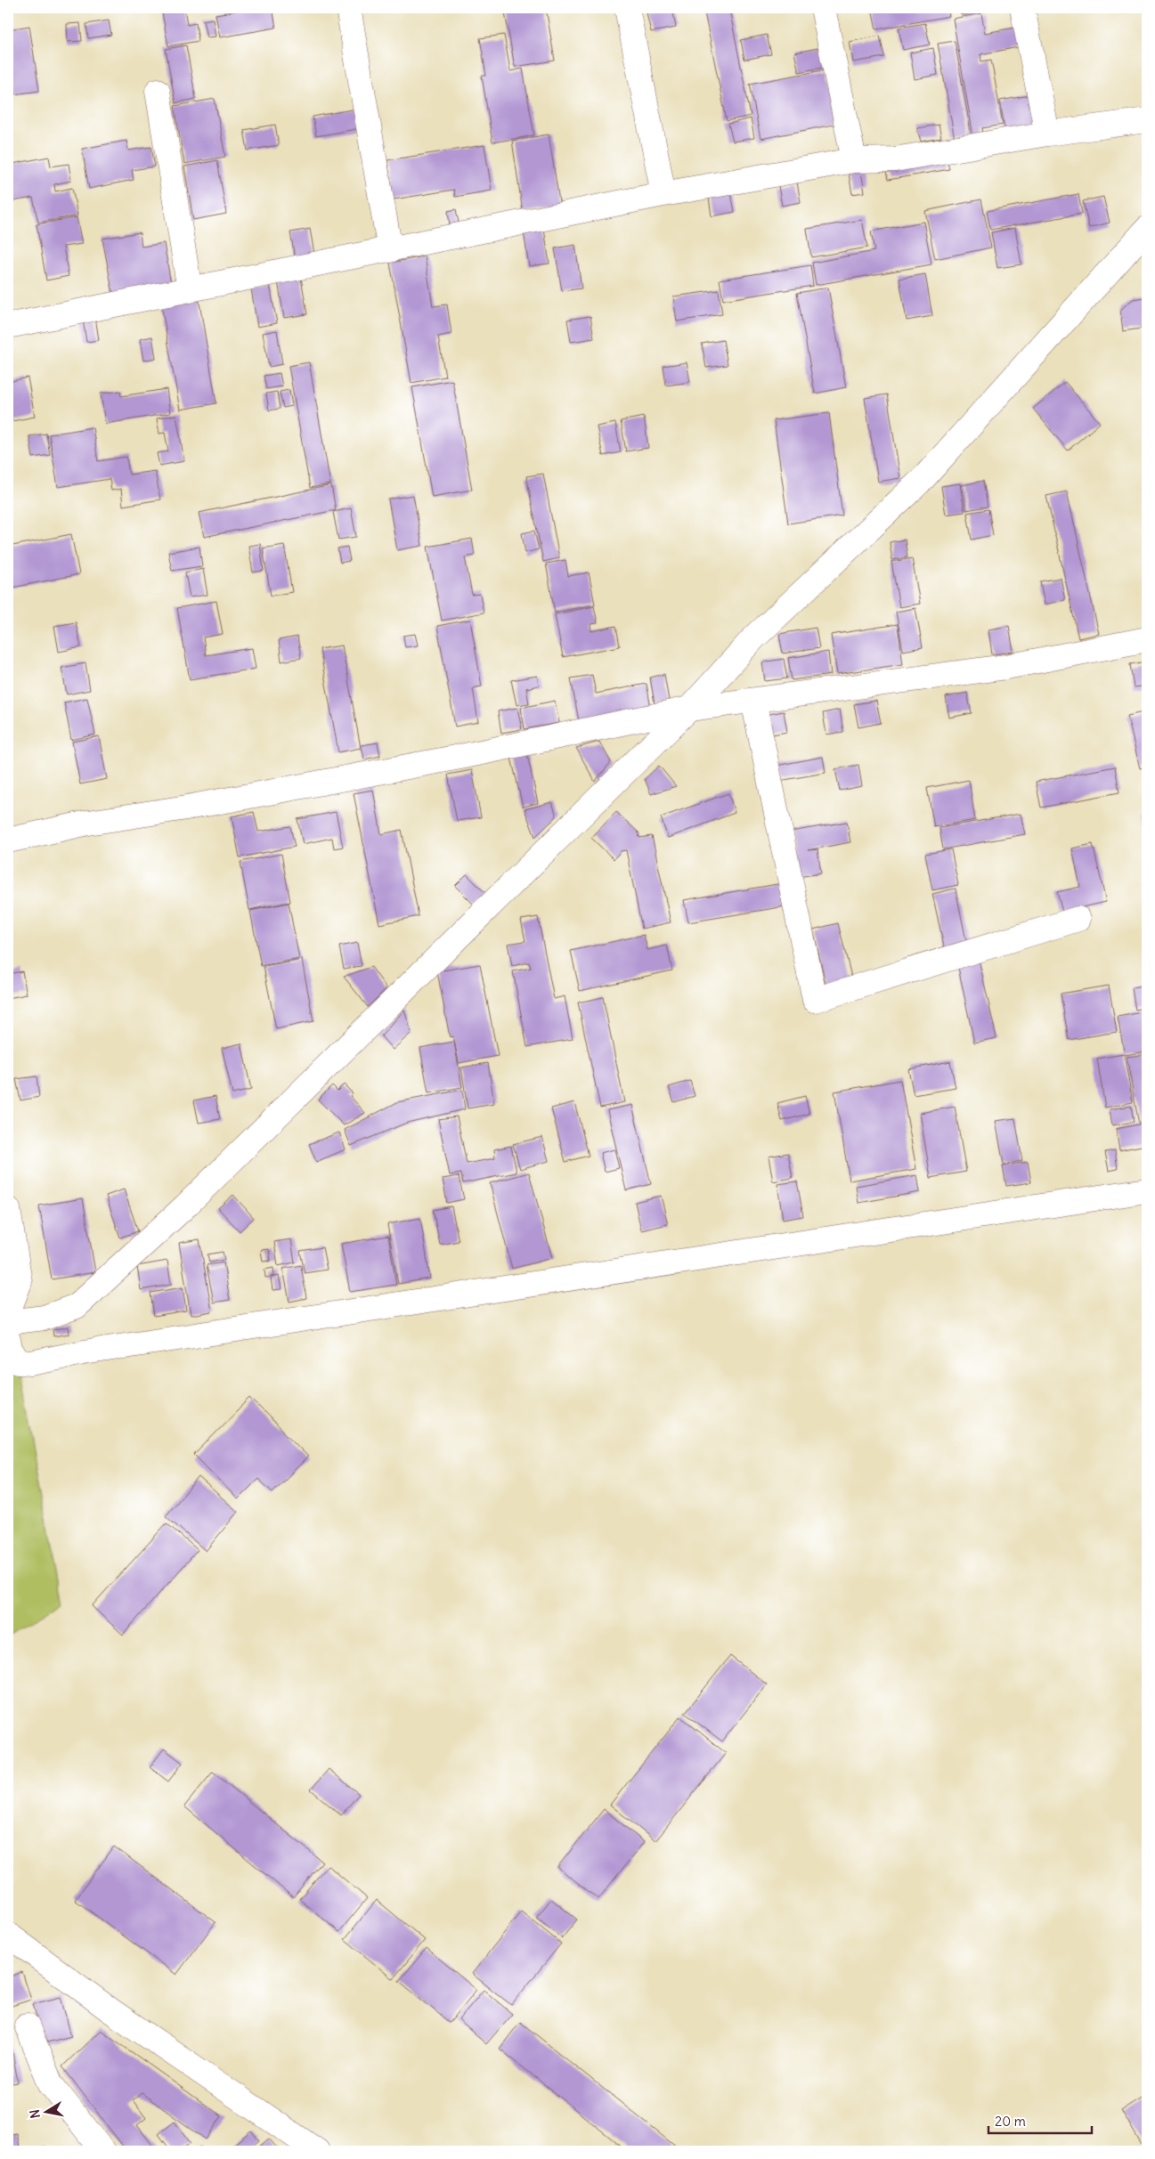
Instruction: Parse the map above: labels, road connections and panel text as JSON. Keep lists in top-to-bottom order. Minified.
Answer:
{"scale_bar":"20 m","north":"left"}
